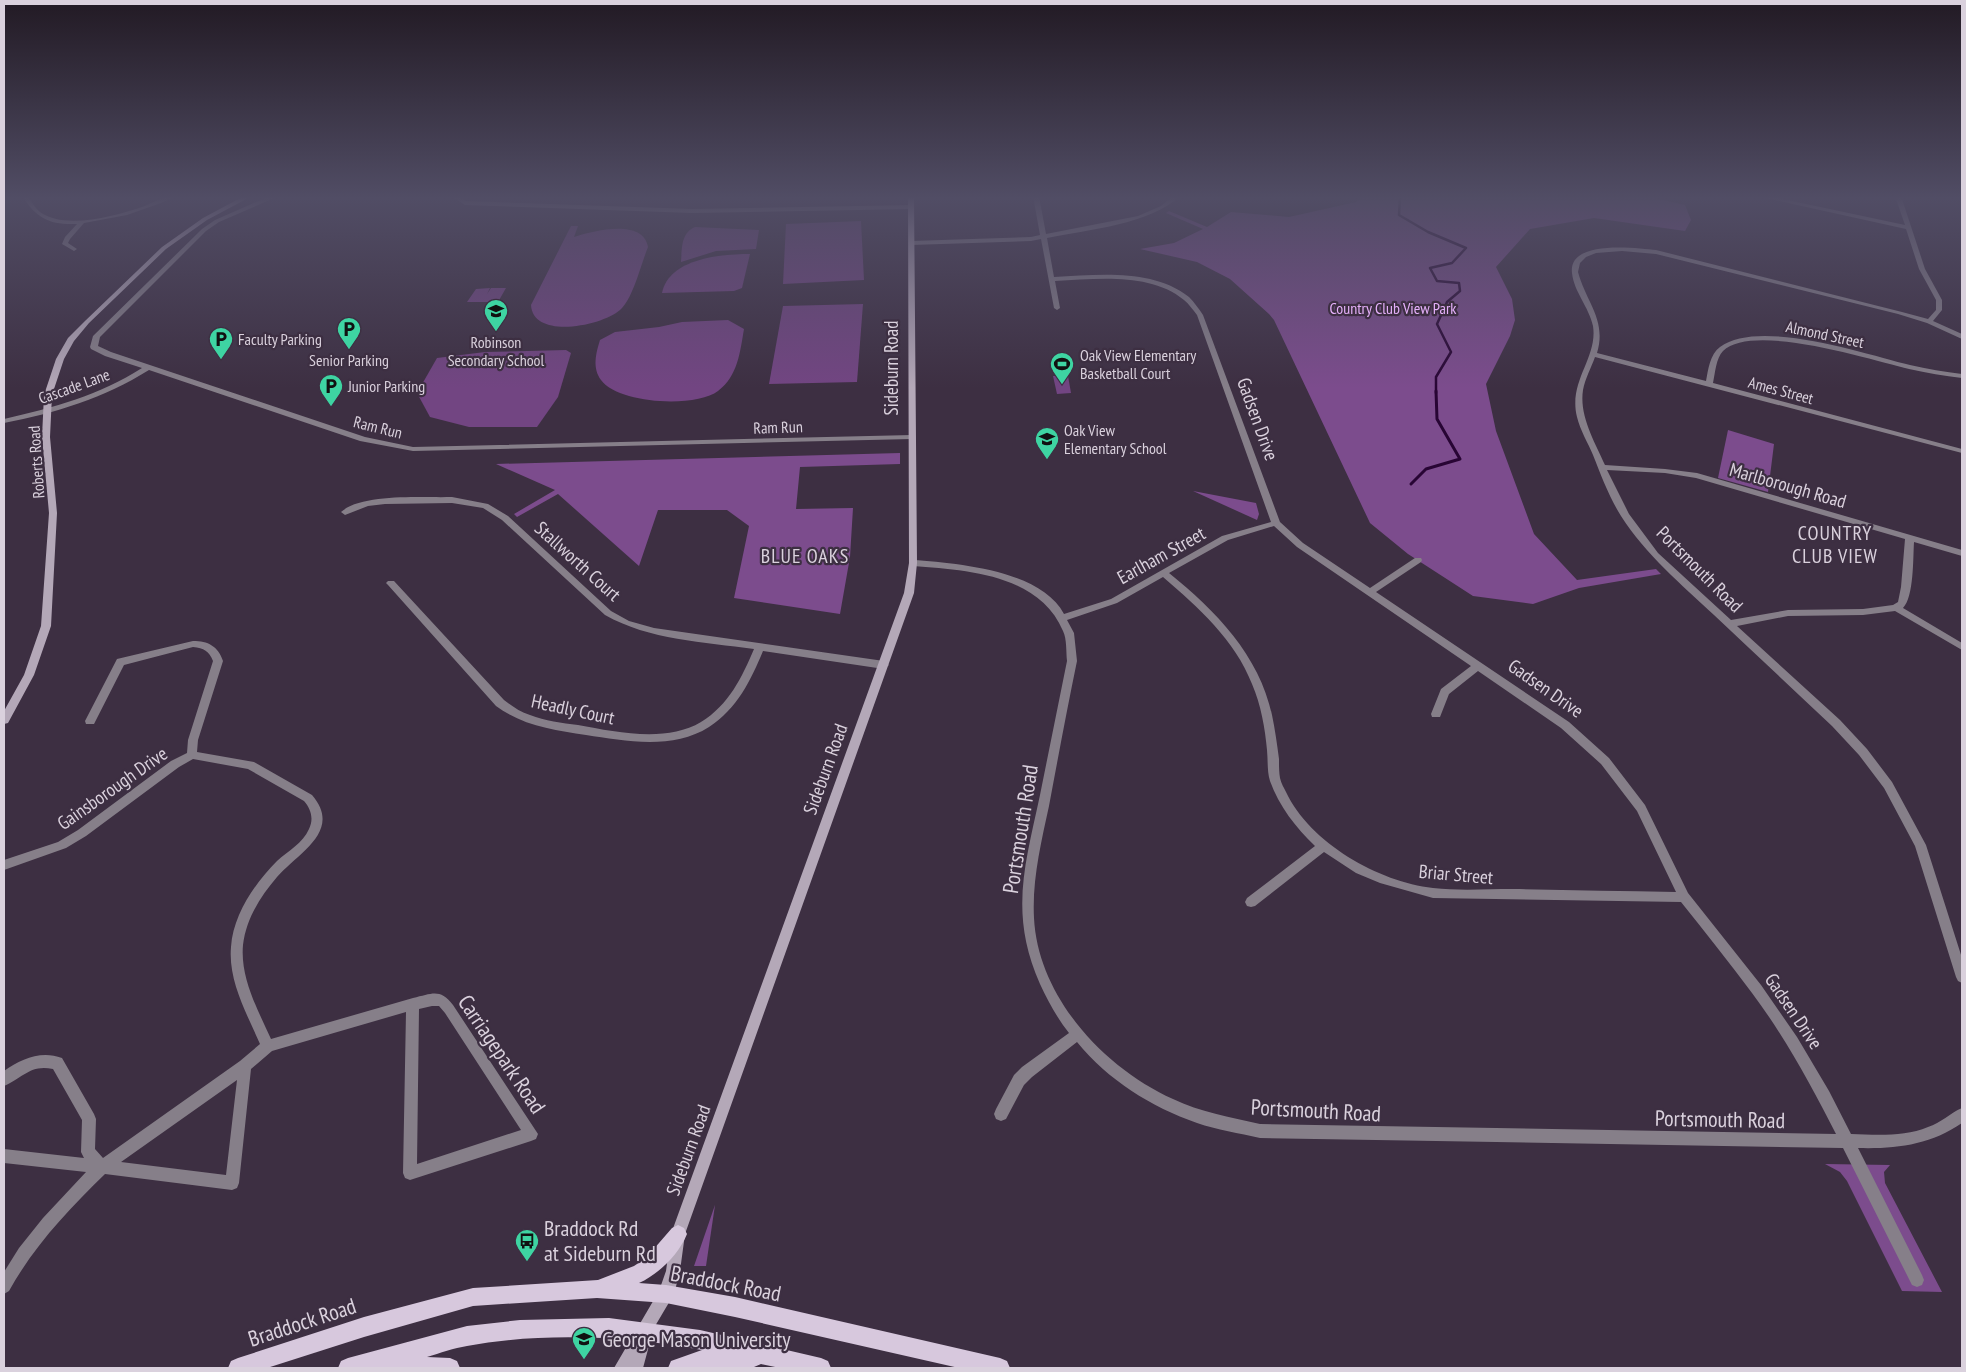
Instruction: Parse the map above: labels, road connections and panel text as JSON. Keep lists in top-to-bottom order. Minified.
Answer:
{"streets":{"main road":["Braddock Road"],"street":["Almond Street","Sideburn Road","Cascade Lane","Ames Street","Gadsen Drive","Ram Run","Roberts Road","Marlborough Road","Earlham Street","Stallworth Court","Portsmouth Road","Headly Court","Gainsborough Drive","Briar Street","Carriagepark Road"]},"crossings":[["Almond Street","Ames Street"],["Sideburn Road","Ram Run"],["Sideburn Road","Stallworth Court"],["Sideburn Road","Portsmouth Road"],["Sideburn Road","Braddock Road"],["Cascade Lane","Ram Run"],["Cascade Lane","Roberts Road"],["Ames Street","Portsmouth Road"],["Gadsen Drive","Earlham Street"],["Gadsen Drive","Portsmouth Road"],["Gadsen Drive","Briar Street"],["Marlborough Road","Portsmouth Road"],["Earlham Street","Portsmouth Road"],["Earlham Street","Briar Street"],["Stallworth Court","Headly Court"],["Gainsborough Drive","Carriagepark Road"]],"districts":["COUNTRY CLUB VIEW","BLUE OAKS"],"parks":["Country Club View Park"],"places":{"school or university":["Robinson Secondary School","Oak View Elementary School","George Mason University"],"parking":["Senior Parking","Faculty Parking","Junior Parking"],"sports":["Oak View Elementary Basketball Court"],"bus stop":["Braddock Rd at Sideburn Rd"]}}
